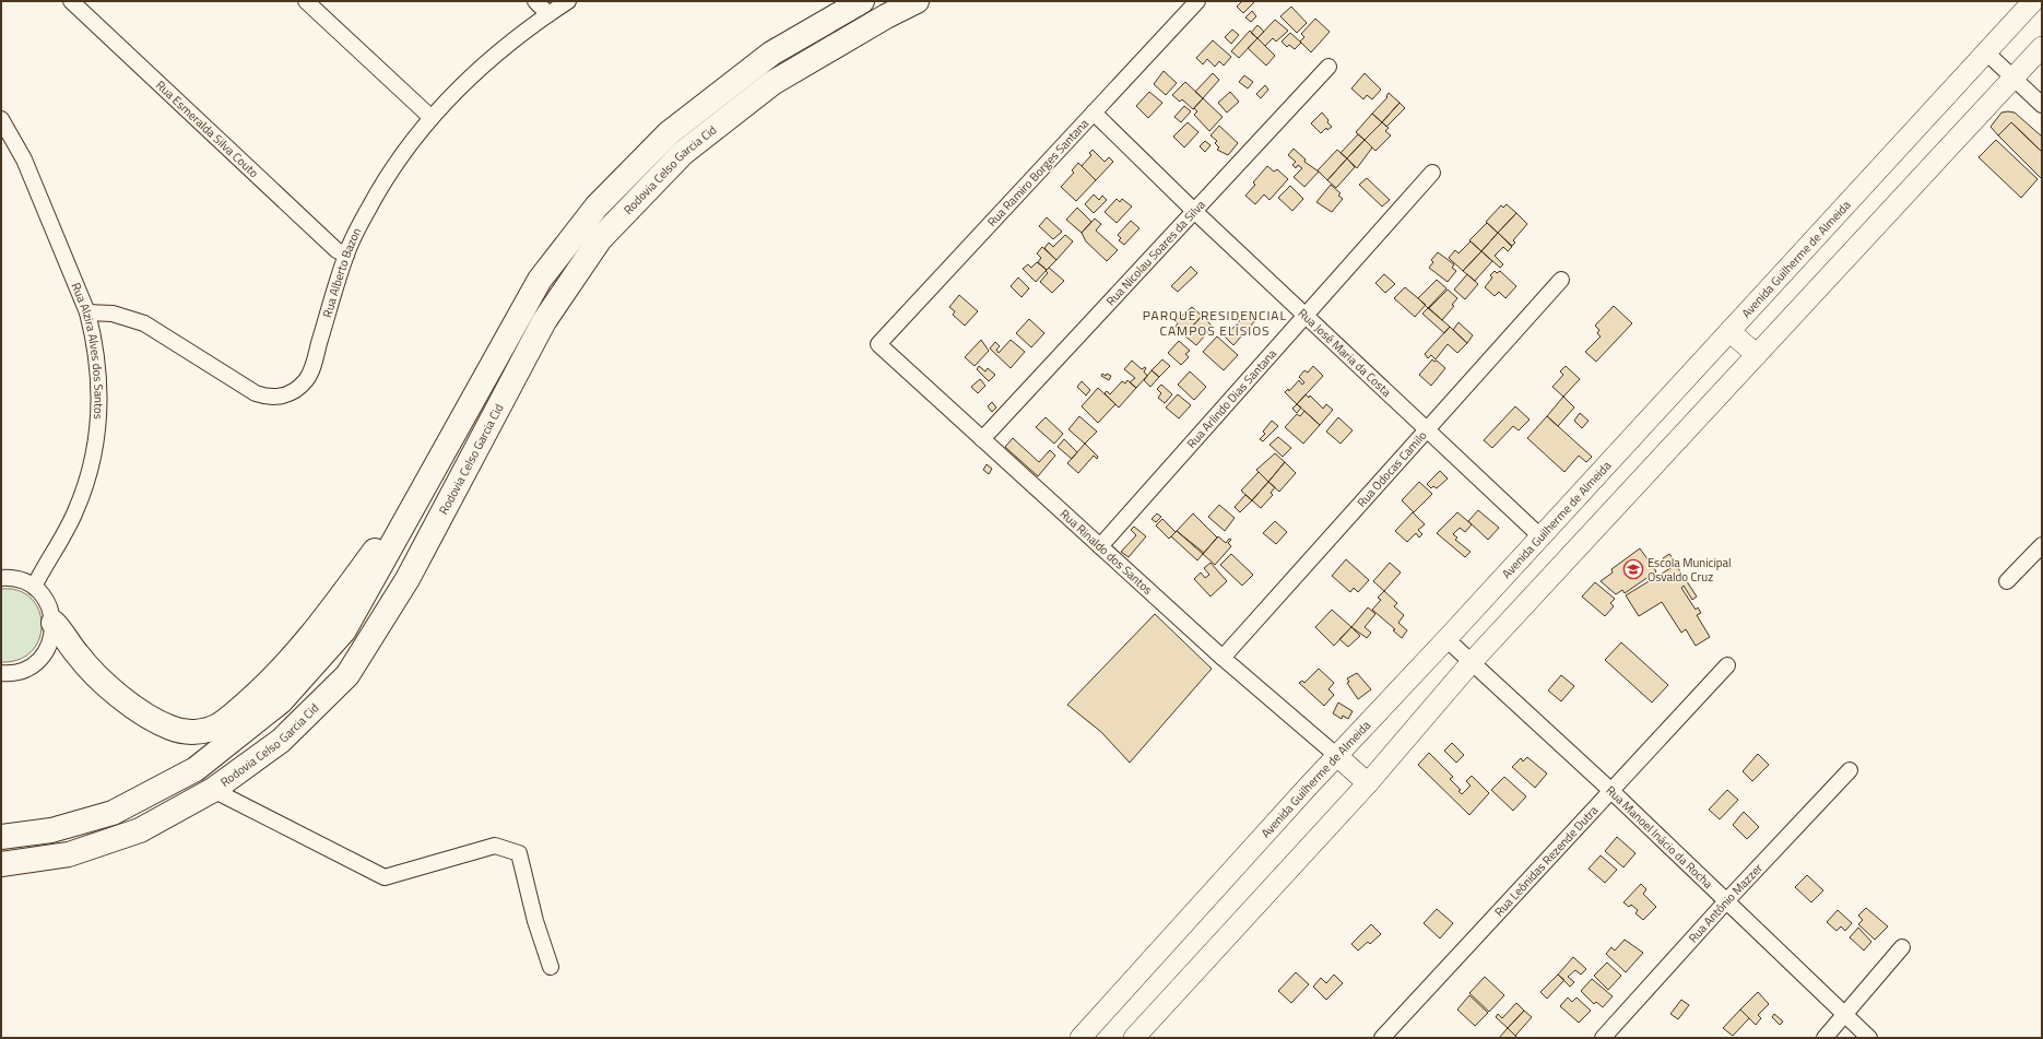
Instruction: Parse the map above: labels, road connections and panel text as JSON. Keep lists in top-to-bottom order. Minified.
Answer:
{"streets":{"highway":["Rodovia Celso Garcia Cid"],"street":["Rua Esmeralda Silva Couto","Rua Ramiro Borges Santana","Rua Nicolau Soares da Silva","Avenida Guilherme de Almeida","Rua Alberto Bazon","Rua Alzira Alves dos Santos","Rua José Maria da Costa","Rua Arlindo Dias Santana","Rua Odocas Camilo","Rua Rinaldo dos Santos","Rua Manoel Inácio da Rocha","Rua Leônidas Rezende Dutra","Rua Antônio Mazzer"]},"crossings":[["Rua Esmeralda Silva Couto","Rua Alberto Bazon"],["Rua Ramiro Borges Santana","Rua José Maria da Costa"],["Rua Ramiro Borges Santana","Rua Rinaldo dos Santos"],["Rua Nicolau Soares da Silva","Rua José Maria da Costa"],["Rua Nicolau Soares da Silva","Rua Rinaldo dos Santos"],["Avenida Guilherme de Almeida","Rua José Maria da Costa"],["Avenida Guilherme de Almeida","Rua Rinaldo dos Santos"],["Avenida Guilherme de Almeida","Rua Manoel Inácio da Rocha"],["Rua Alberto Bazon","Rua Alzira Alves dos Santos"],["Rua José Maria da Costa","Rua Arlindo Dias Santana"],["Rua José Maria da Costa","Rua Odocas Camilo"],["Rua Arlindo Dias Santana","Rua Rinaldo dos Santos"],["Rua Odocas Camilo","Rua Rinaldo dos Santos"],["Rua Manoel Inácio da Rocha","Rua Leônidas Rezende Dutra"],["Rua Manoel Inácio da Rocha","Rua Antônio Mazzer"]],"districts":["PARQUE RESIDENCIAL CAMPOS ELÍSIOS"],"places":{"school or university":["Escola Municipal Osvaldo Cruz"]}}
